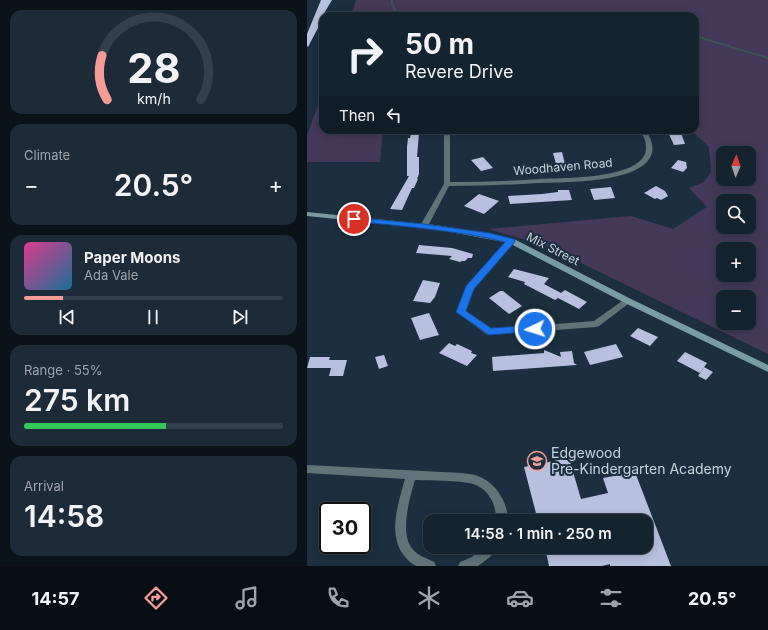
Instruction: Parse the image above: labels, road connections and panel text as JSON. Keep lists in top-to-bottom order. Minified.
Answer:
{"streets":{"main road":["Mix Street"],"street":["Woodhaven Road"]},"places":{"school or university":["Edgewood Pre-Kindergarten Academy"]},"north":"top","page":{"turn":["50 m","Revere Drive"],"then":"Then","tile":["Climate",["Range · 55%","275 km"],["Arrival","14:58"]],"map_buttons":["+","−"],"heat":["−","20.5°","+"],"song":["Paper Moons","Ada Vale"],"limit":"30","trip":"14:58 · 1 min · 250 m","tabs":["14:57","20.5°"],"gauge":["28","km/h"]}}
